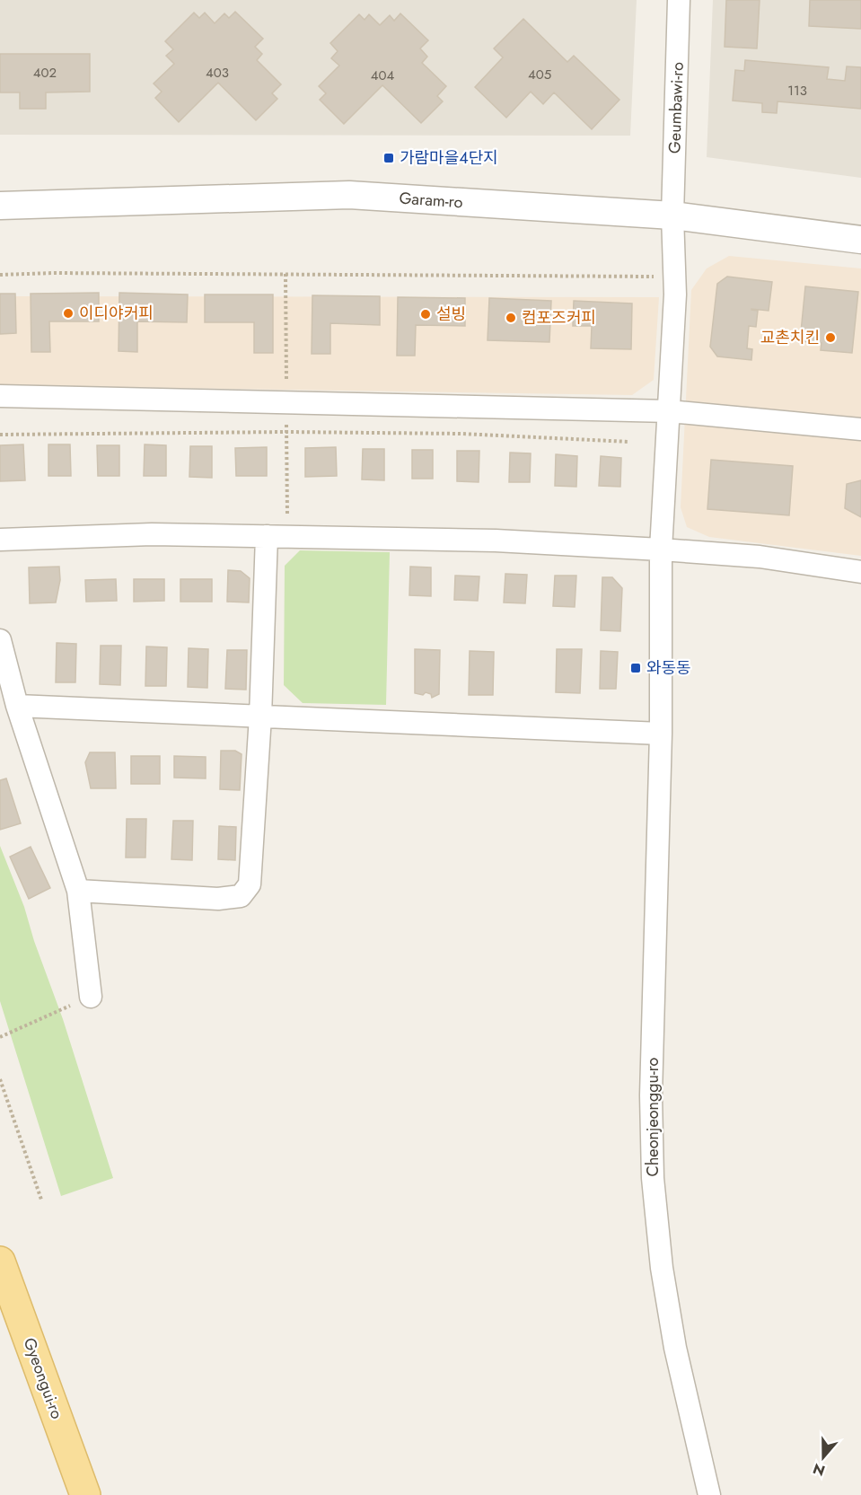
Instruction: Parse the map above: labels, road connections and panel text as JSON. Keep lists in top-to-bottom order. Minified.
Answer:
{"streets":{"main road":["Gyeongui-ro"],"street":["Geumbawi-ro","Garam-ro","Cheonjeonggu-ro"]},"crossings":[["Geumbawi-ro","Garam-ro"],["Geumbawi-ro","Cheonjeonggu-ro"]],"places":{"transit":["가람마을4단지","와동동"],"other":["이디야커피","설빙","컴포즈커피","교촌치킨"]},"house_numbers":["402","403","405","404","113"],"north":"bottom"}
